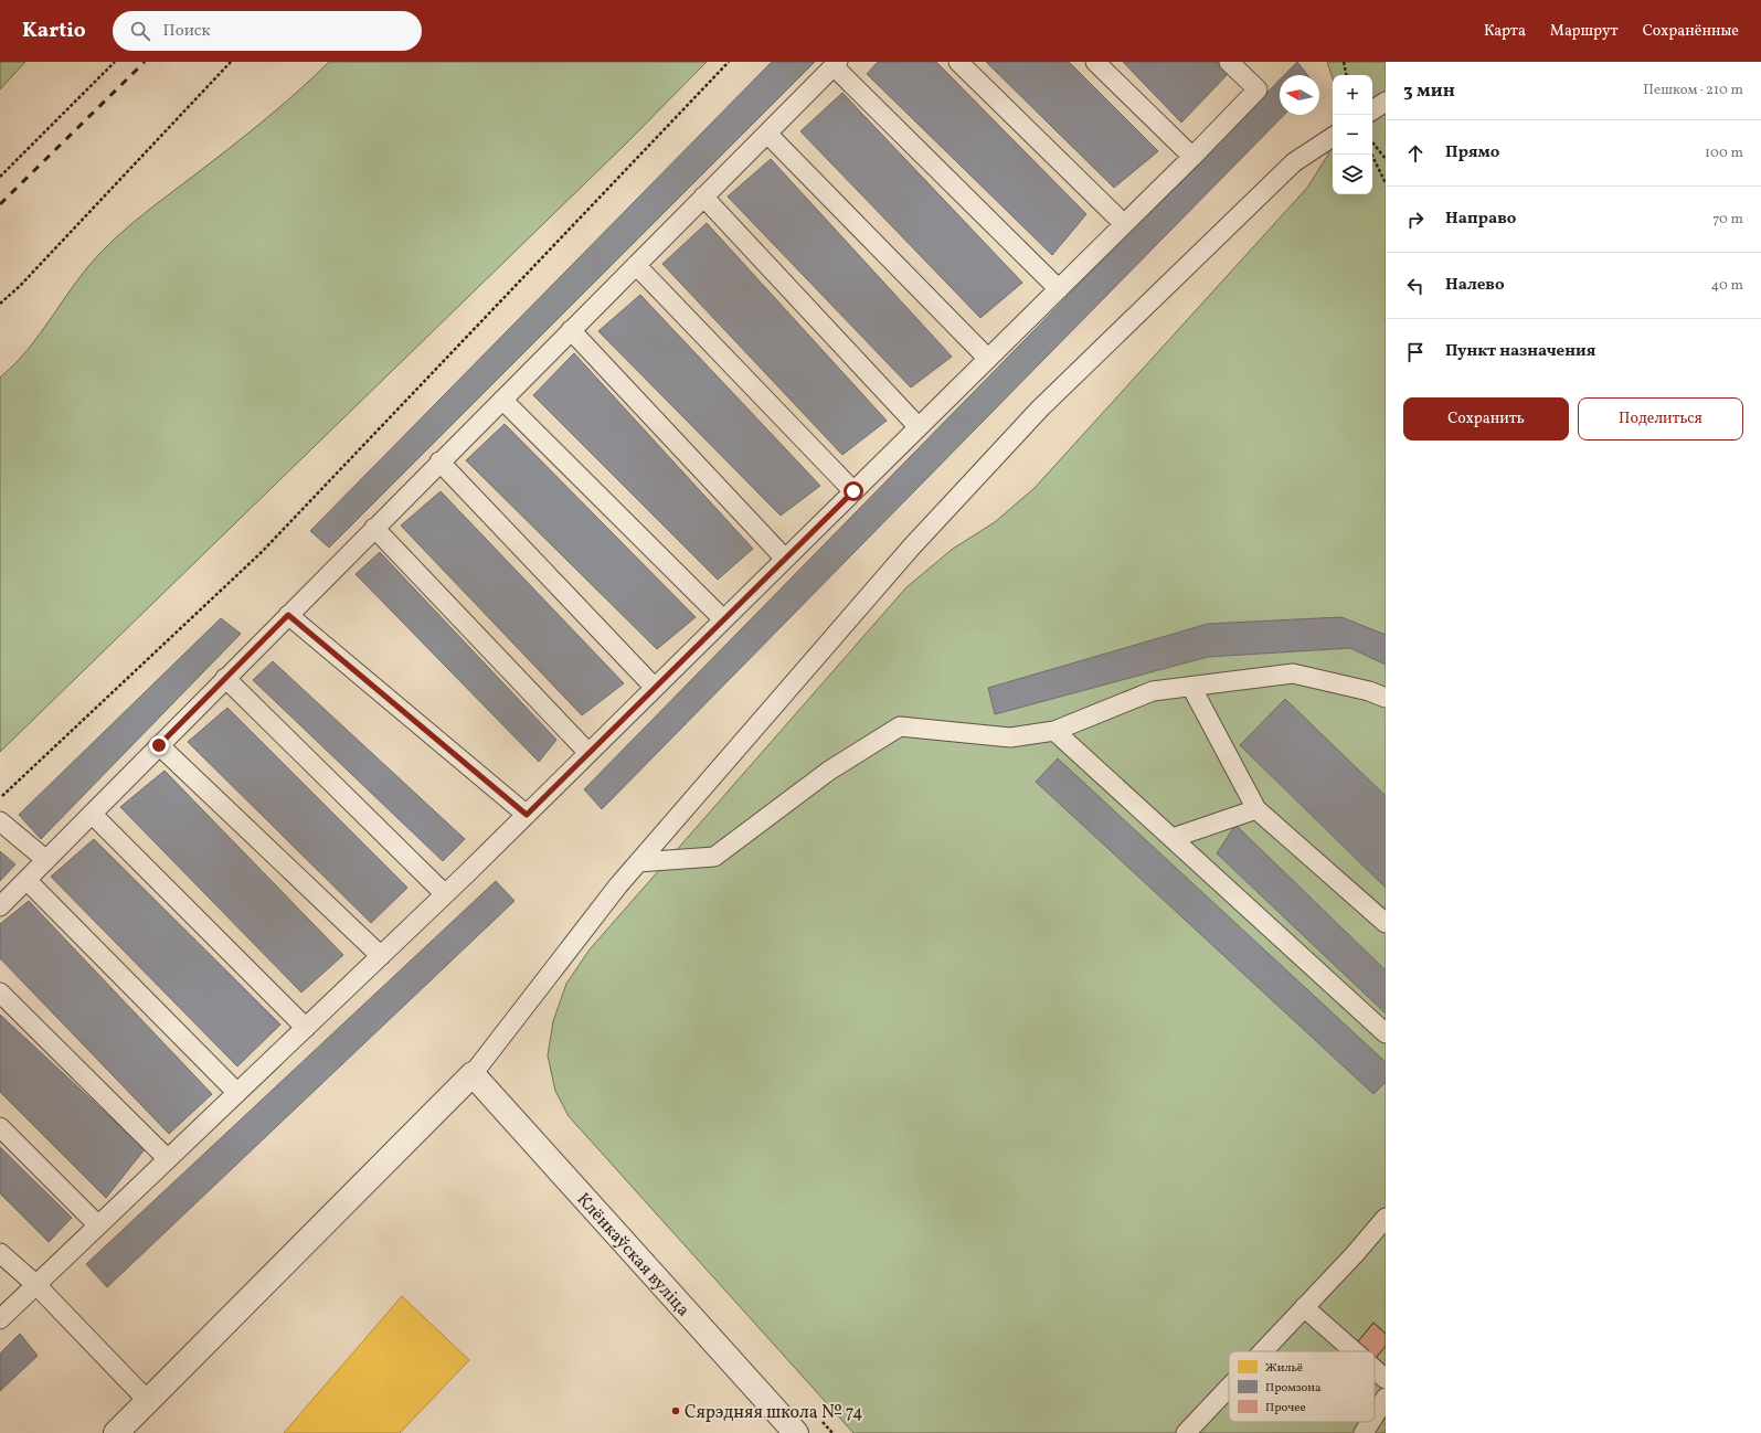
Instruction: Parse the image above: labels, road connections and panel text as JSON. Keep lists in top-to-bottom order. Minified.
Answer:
{"streets":{"street":["Клёнкаўская вуліца"]},"places":["Сярэдняя школа № 74"],"legend":["Жильё","Промзона","Прочее"],"north":"left","page":{"header":"Kartio","search":"Поиск","nav":["Карта","Маршрут","Сохранённые"],"heading":["3 мин","Пешком · 210 m"],"map_buttons":["+","−"],"list":[["Прямо","100 m"],["Направо","70 m"],["Налево","40 m"],"Пункт назначения"],"buttons":["Сохранить","Поделиться"]}}
